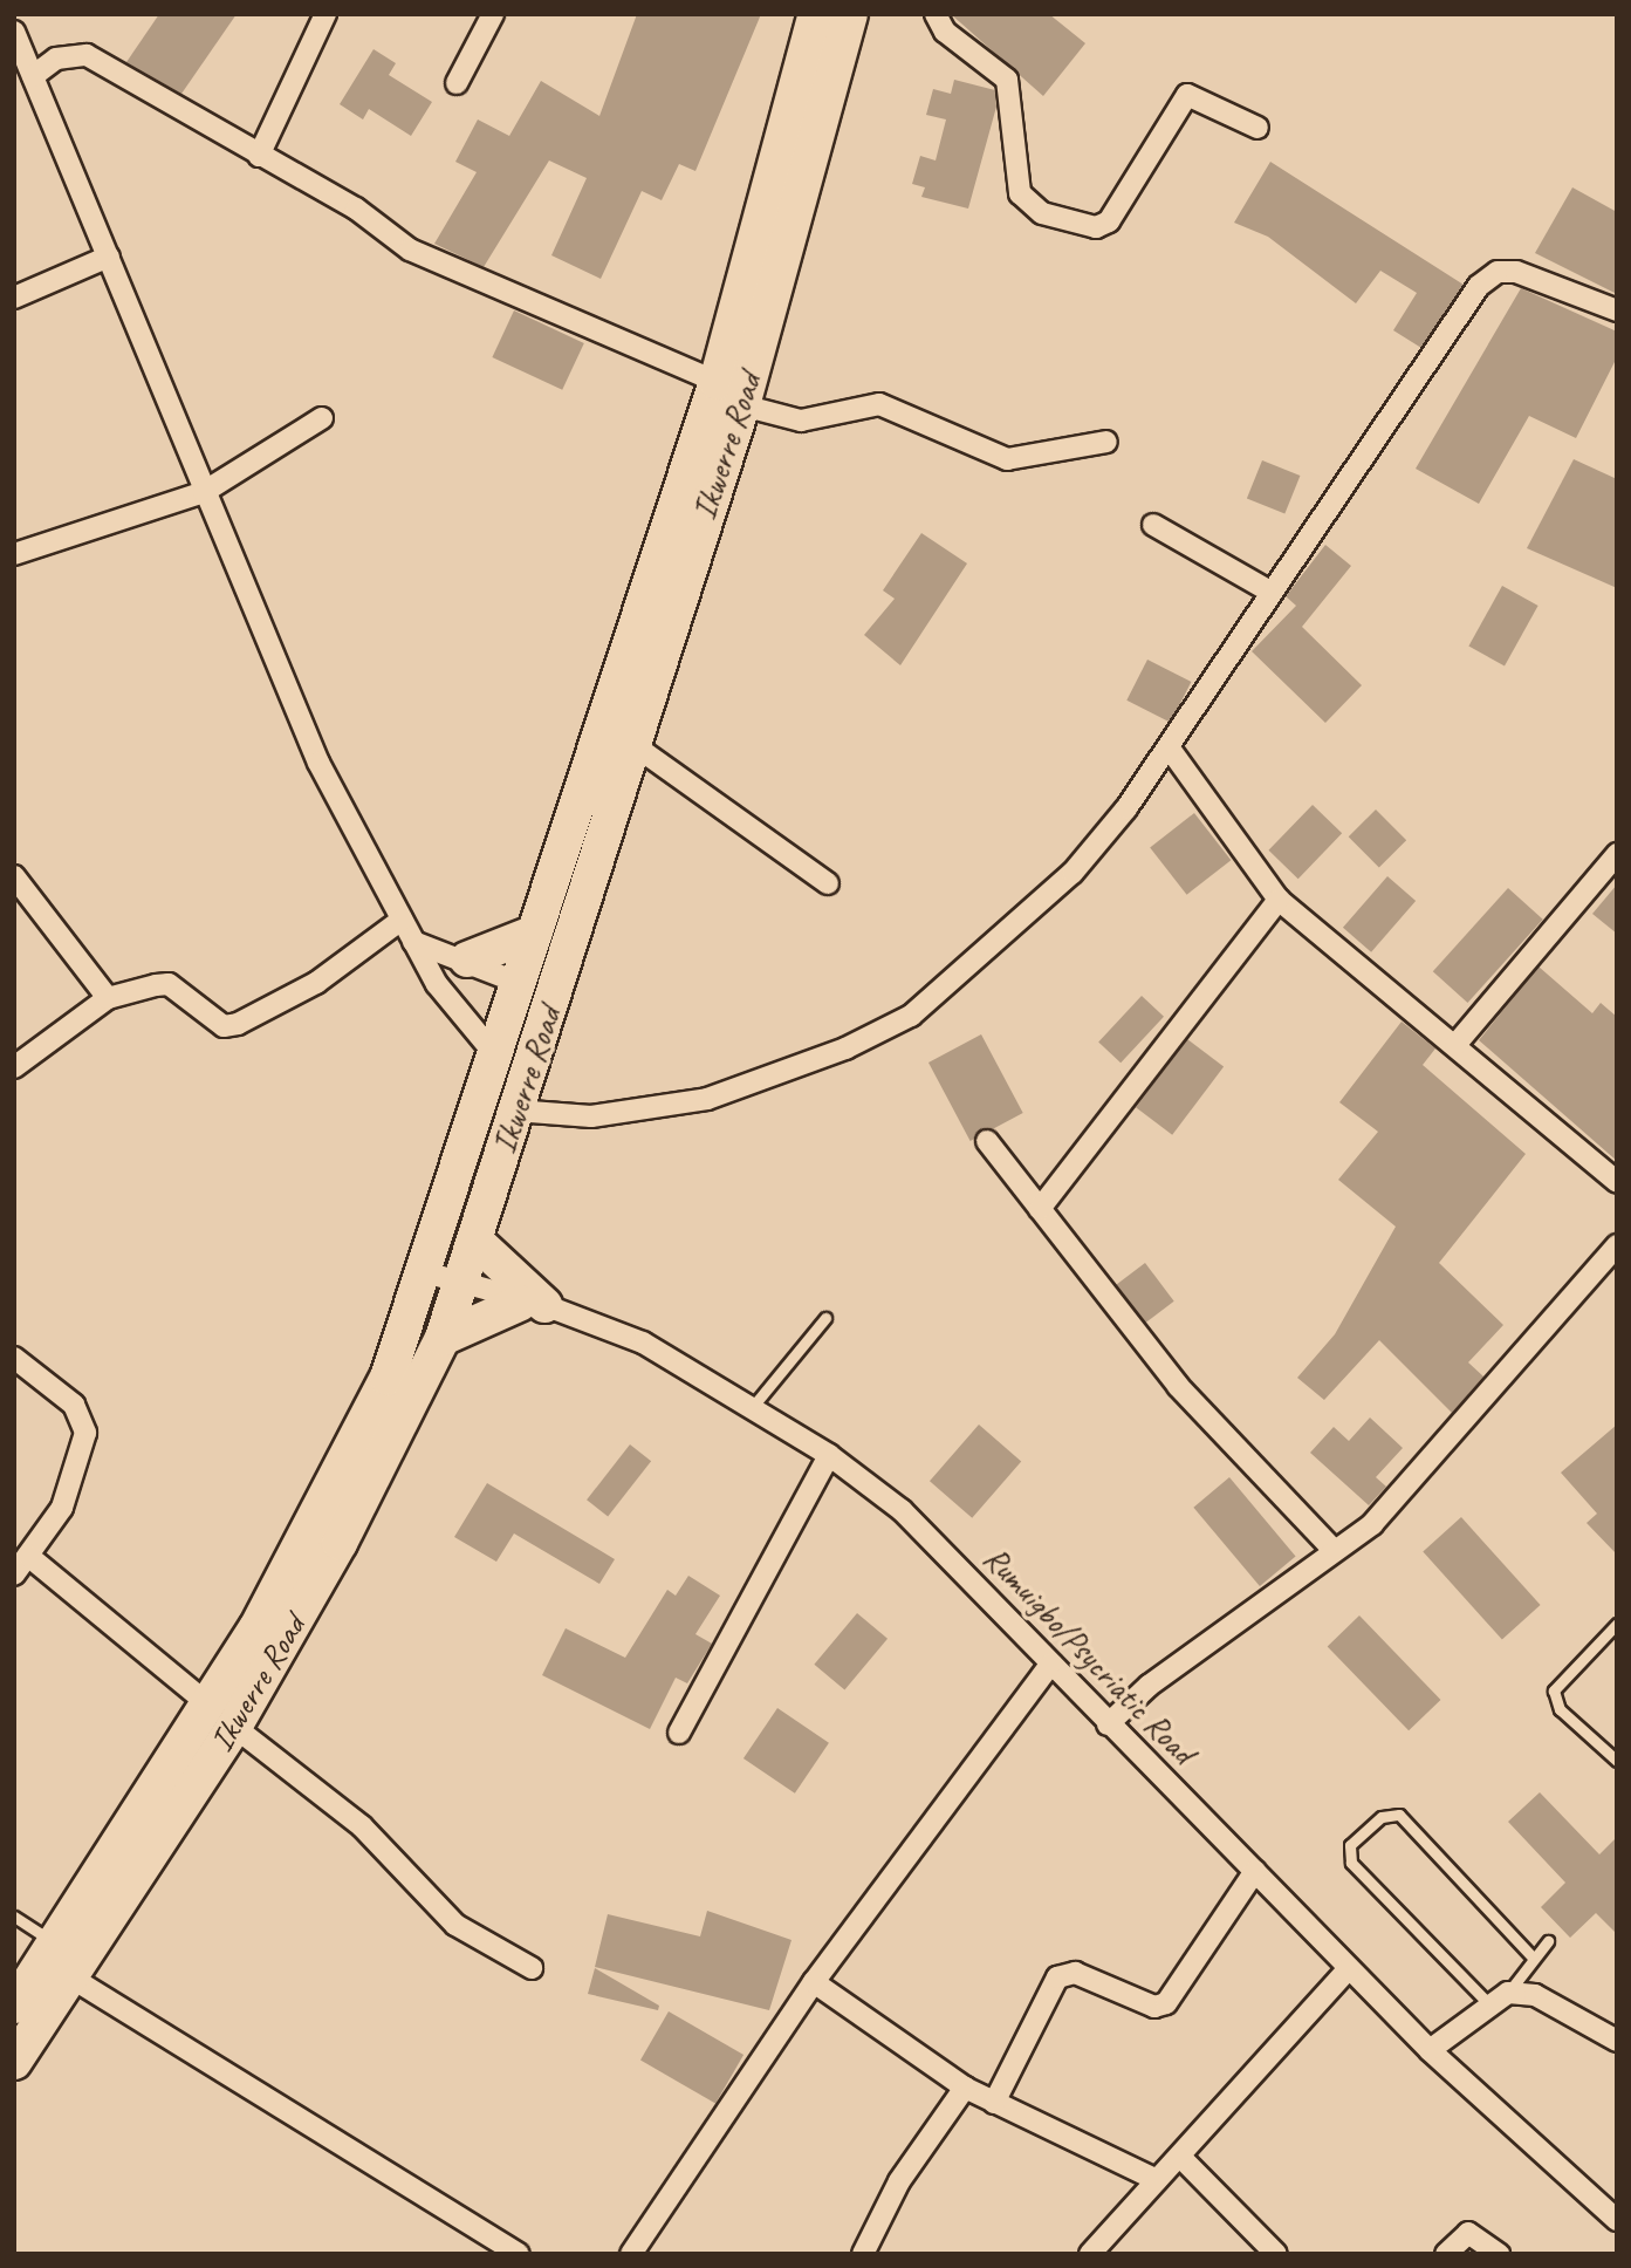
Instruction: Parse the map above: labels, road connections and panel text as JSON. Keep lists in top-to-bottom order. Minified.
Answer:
{"streets":{"main road":["Ikwerre Road"],"street":["Rumuigbo/Psycriatic Road"]},"crossings":[["Ikwerre Road","Rumuigbo/Psycriatic Road"]]}
